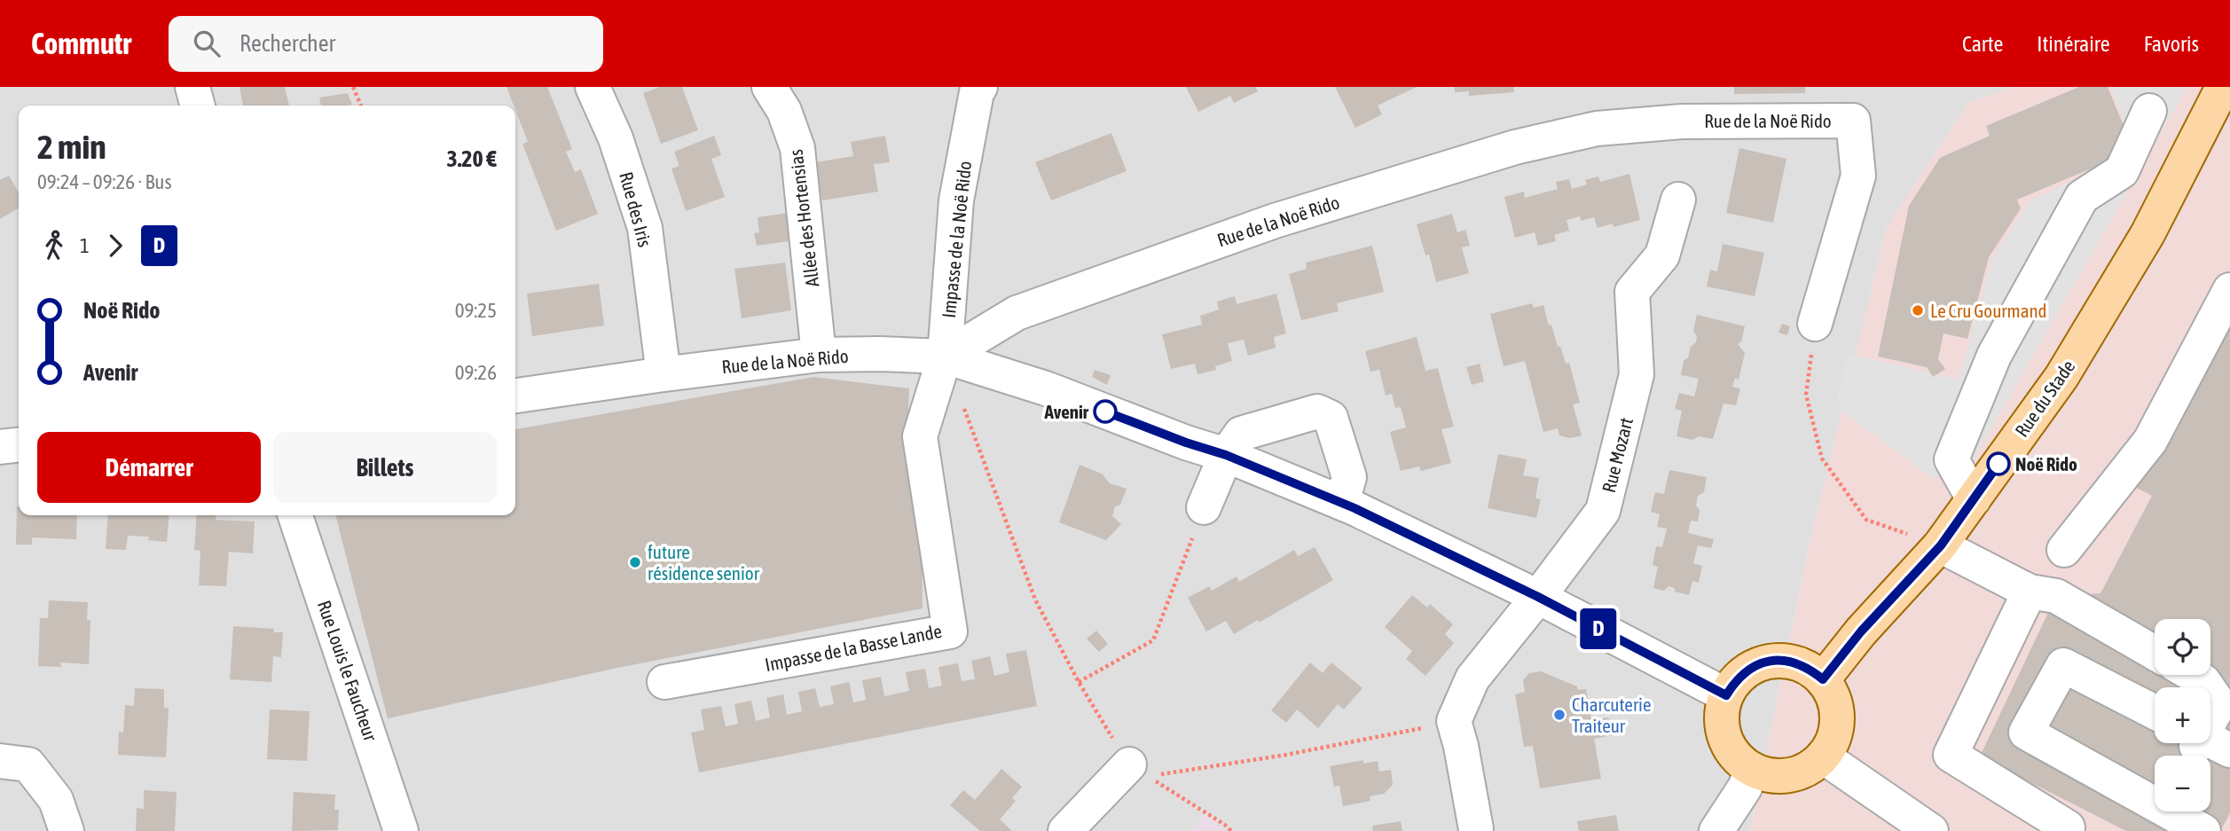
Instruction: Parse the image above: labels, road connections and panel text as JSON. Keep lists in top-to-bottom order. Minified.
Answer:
{"streets":{"main road":["Rue du Stade"],"street":["Rue de la Noë Rido","Rue des Iris","Allée des Hortensias","Impasse de la Noë Rido","Rue Mozart","Impasse de la Basse Lande","Rue Louis le Faucheur"]},"crossings":[["Rue de la Noë Rido","Rue des Iris"],["Rue de la Noë Rido","Allée des Hortensias"],["Rue de la Noë Rido","Impasse de la Noë Rido"],["Rue de la Noë Rido","Impasse de la Basse Lande"],["Impasse de la Noë Rido","Impasse de la Basse Lande"]],"places":["Le Cru Gourmand","Avenir","Noë Rido","future résidence senior","Charcuterie Traiteur"],"lines":["bus line D"],"page":{"header":"Commutr","search":"Rechercher","nav":["Carte","Itinéraire","Favoris"],"on_map":"D","heading":["2 min","09:24 – 09:26 · Bus","3.20 €"],"legs":["1","D"],"list":[{"name":"Noë Rido","value":"09:25"},{"name":"Avenir","value":"09:26"}],"buttons":["Démarrer","Billets"],"map_buttons":["+","−"]}}
